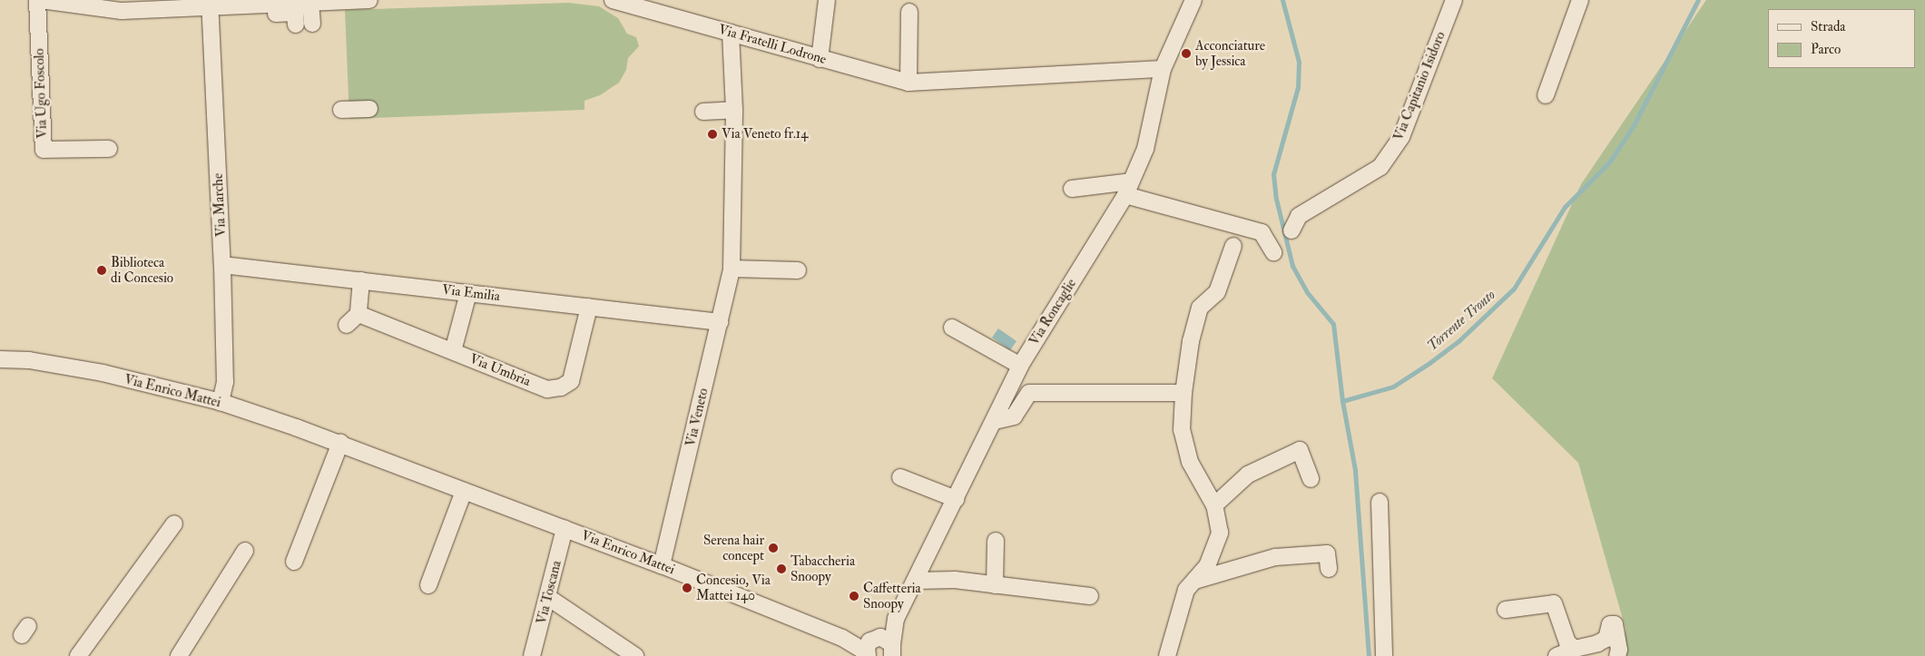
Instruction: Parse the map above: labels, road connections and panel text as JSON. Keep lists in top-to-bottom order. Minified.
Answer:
{"streets":{"street":["Via Fratelli Lodrone","Via Capitanio Isidoro","Via Ugo Foscolo","Via Marche","Via Emilia","Via Roncaglie","Via Umbria","Via Enrico Mattei","Via Veneto","Via Toscana"]},"crossings":[["Via Fratelli Lodrone","Via Roncaglie"],["Via Fratelli Lodrone","Via Veneto"],["Via Marche","Via Emilia"],["Via Marche","Via Enrico Mattei"],["Via Emilia","Via Umbria"],["Via Emilia","Via Veneto"],["Via Roncaglie","Via Enrico Mattei"],["Via Enrico Mattei","Via Veneto"],["Via Enrico Mattei","Via Toscana"]],"water":["Torrente Tronto"],"places":["Acconciature by Jessica","Via Veneto fr.14","Biblioteca di Concesio","Serena hair concept","Tabaccheria Snoopy","Concesio, Via Mattei 140","Caffetteria Snoopy"],"legend":["Strada","Parco"]}
